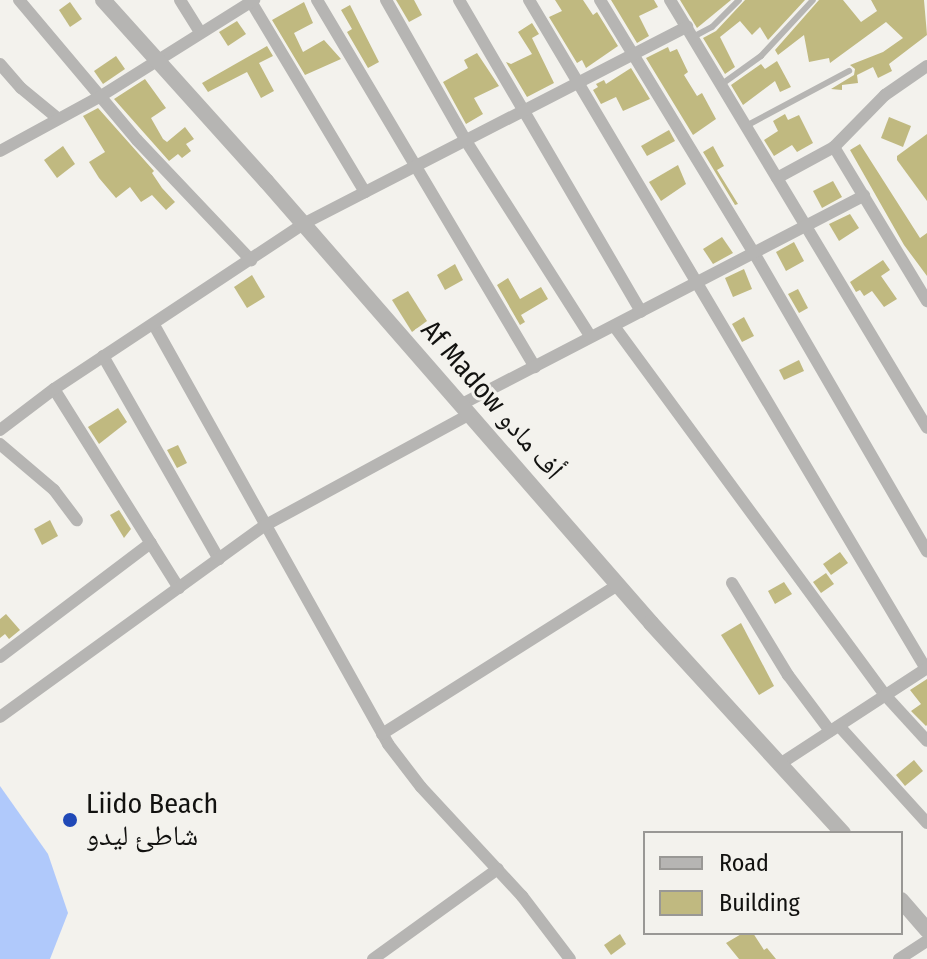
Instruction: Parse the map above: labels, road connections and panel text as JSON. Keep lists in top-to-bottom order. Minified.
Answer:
{"streets":{"street":["Af Madow أف مادو"]},"places":["Liido Beach شاطئ ليدو"],"legend":["Road","Building"]}
